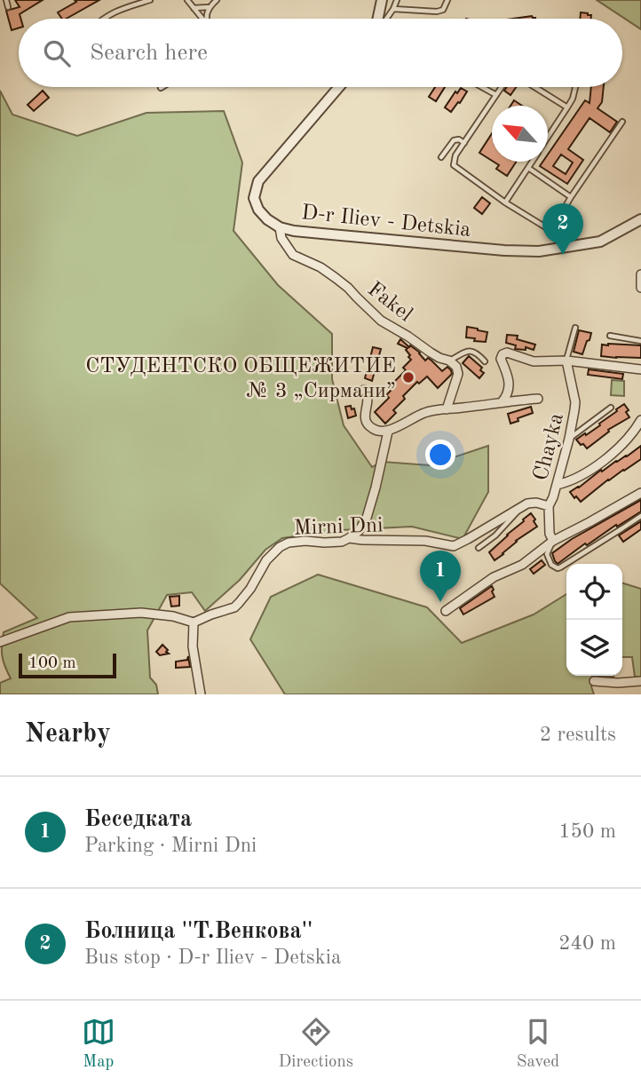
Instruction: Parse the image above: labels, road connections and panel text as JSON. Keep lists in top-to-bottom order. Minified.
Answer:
{"streets":{"street":["D-r Iliev - Detskia","Fakel","Chayka","Mirni Dni"]},"crossings":[["D-r Iliev - Detskia","Fakel"]],"places":["СТУДЕНТСКО ОБЩЕЖИТИЕ № 3 „Сирмани”"],"scale_bar":"100 m","north":"top left","page":{"search":"Search here","pins":["2","1"],"scale":"100 m","heading":["Nearby","2 results"],"list":[{"mark":"1","name":"Беседката","note":"Parking · Mirni Dni","value":"150 m"},{"mark":"2","name":"Болница ''Т.Венкова''","note":"Bus stop · D-r Iliev - Detskia","value":"240 m"}],"nav":["Map","Directions","Saved"]}}
